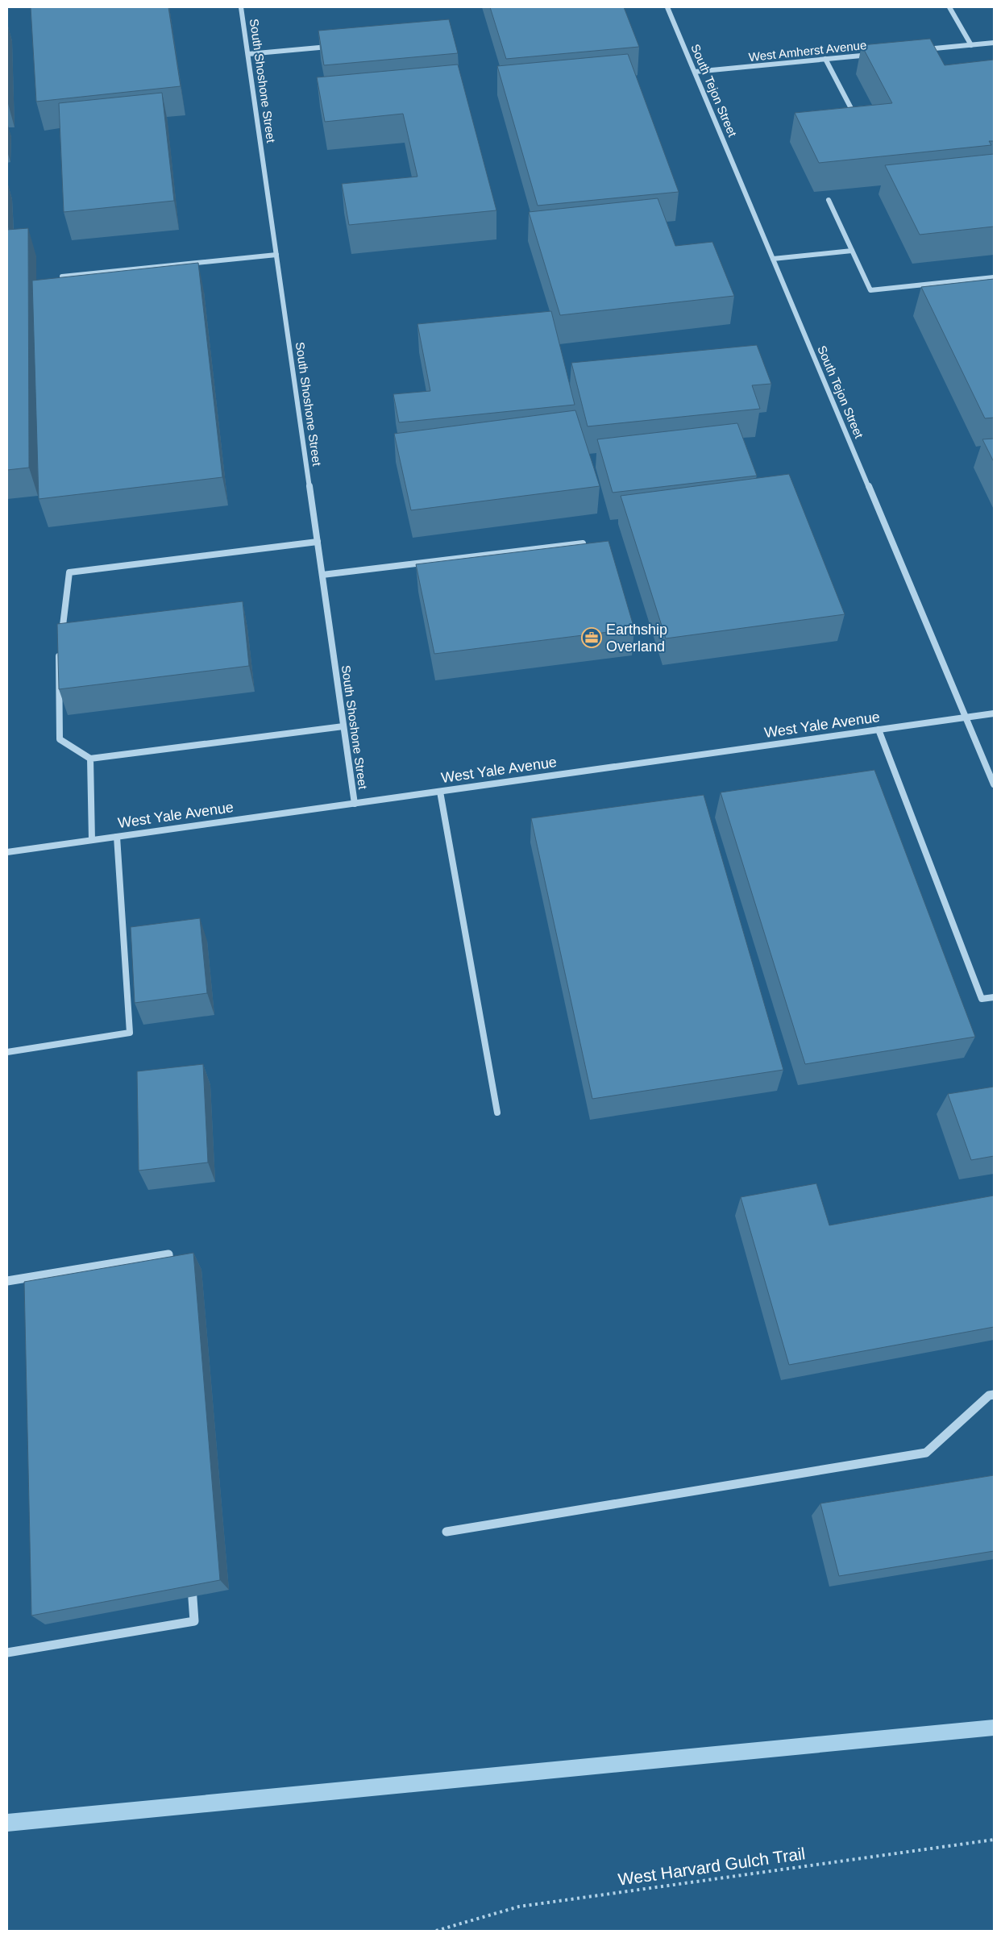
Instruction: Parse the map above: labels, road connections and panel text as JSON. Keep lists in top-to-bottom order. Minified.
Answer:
{"streets":{"street":["West Amherst Avenue","South Shoshone Street","South Tejon Street","West Yale Avenue"],"path":["West Harvard Gulch Trail"]},"crossings":[["West Amherst Avenue","South Tejon Street"],["South Shoshone Street","West Yale Avenue"],["South Tejon Street","West Yale Avenue"]],"places":{"office":["Earthship Overland"]}}
